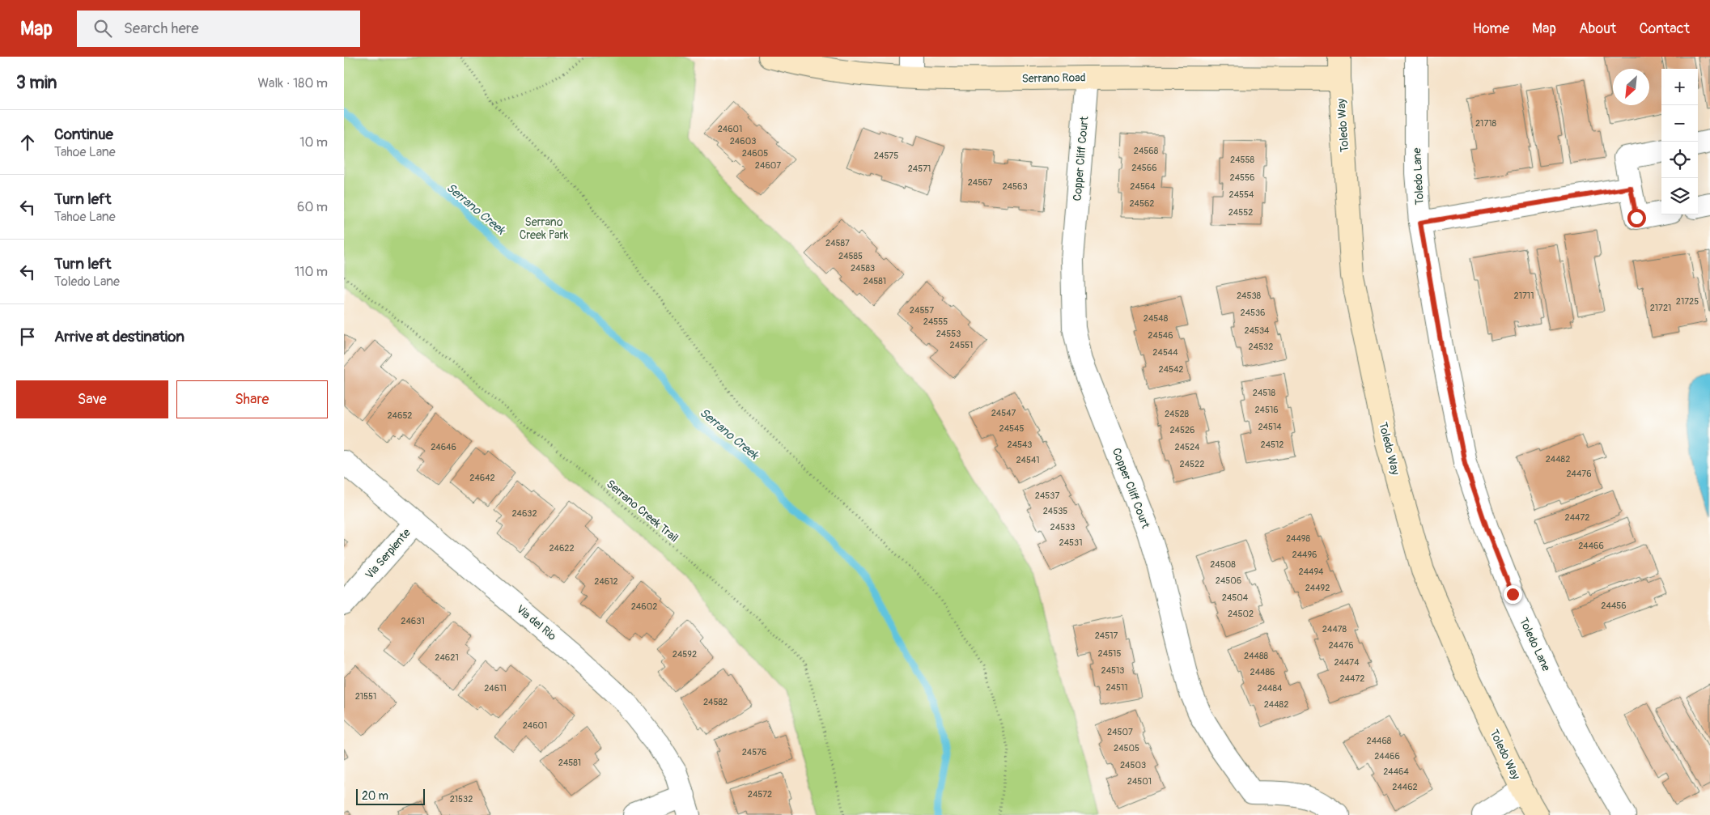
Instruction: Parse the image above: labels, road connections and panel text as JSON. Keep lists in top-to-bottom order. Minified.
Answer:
{"streets":{"main road":["Serrano Road","Toledo Way"],"street":["Copper Cliff Court","Toledo Lane","Via Serpiente","Via del Rio"],"path":["Serrano Creek Trail"]},"crossings":[["Serrano Road","Toledo Way"],["Serrano Road","Copper Cliff Court"],["Via Serpiente","Via del Rio"]],"water":["Serrano Creek"],"parks":["Serrano Creek Park"],"house_numbers":["21718","24601","24603","24568","24605","24575","24558","24607","24566","24571","24556","24567","24563","24564","24554","24562","24552","24587","24585","24583","24581","24538","21711","21725","21721","24557","24536","24548","24555","24534","24553","24546","24551","24532","24544","24542","24518","24516","24547","24528","24652","24514","24545","24526","24543","24512","24646","24524","24482","24541","24522","24476","24642","24537","24535","24632","24472","24533","24498","24531","24466","24622","24496","24508","24494","24506","24612","24492","24504","24456","24602","24502","24631","24478","24517","24476","24515","24592","24488","24621","24474","24513","24486","24472","24511","24611","24484","21551","24582","24482","24601","24507","24468","24505","24576","24466","24581","24503","24464","24501","24462","24572","21532"],"scale_bar":"20 m","north":"bottom left","page":{"header":"Map","search":"Search here","nav":["Home","Map","About","Contact"],"heading":["3 min","Walk · 180 m"],"map_buttons":["+","−"],"list":[["Continue","Tahoe Lane","10 m"],["Turn left","Tahoe Lane","60 m"],["Turn left","Toledo Lane","110 m"],"Arrive at destination"],"buttons":["Save","Share"],"scale":"20 m"}}
